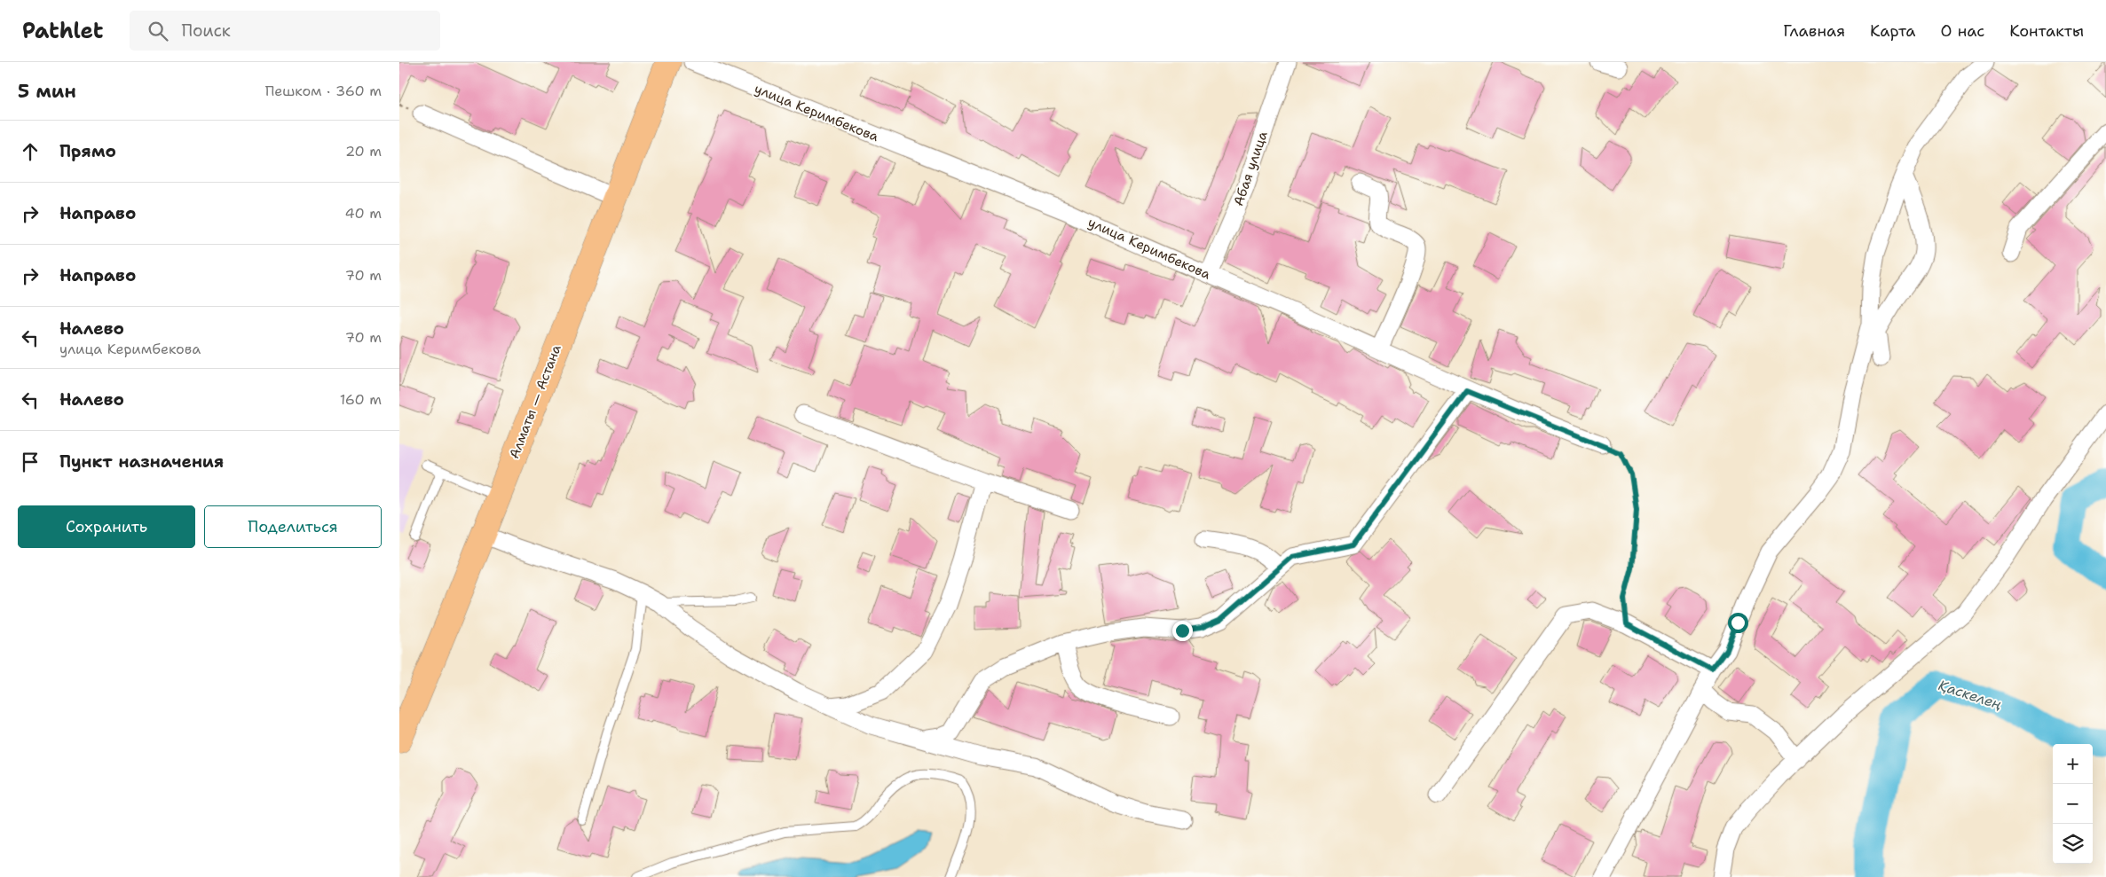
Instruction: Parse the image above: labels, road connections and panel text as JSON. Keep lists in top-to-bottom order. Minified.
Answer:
{"streets":{"highway":["Алматы — Астана"],"street":["улица Керимбекова","Абая улица"]},"crossings":[["улица Керимбекова","Абая улица"]],"water":["Қаскелең"],"page":{"header":"Pathlet","search":"Поиск","nav":["Главная","Карта","О нас","Контакты"],"heading":["5 мин","Пешком · 360 m"],"list":[["Прямо","20 m"],["Направо","40 m"],["Направо","70 m"],["Налево","улица Керимбекова","70 m"],["Налево","160 m"],"Пункт назначения"],"buttons":["Сохранить","Поделиться"],"map_buttons":["+","−"]}}
